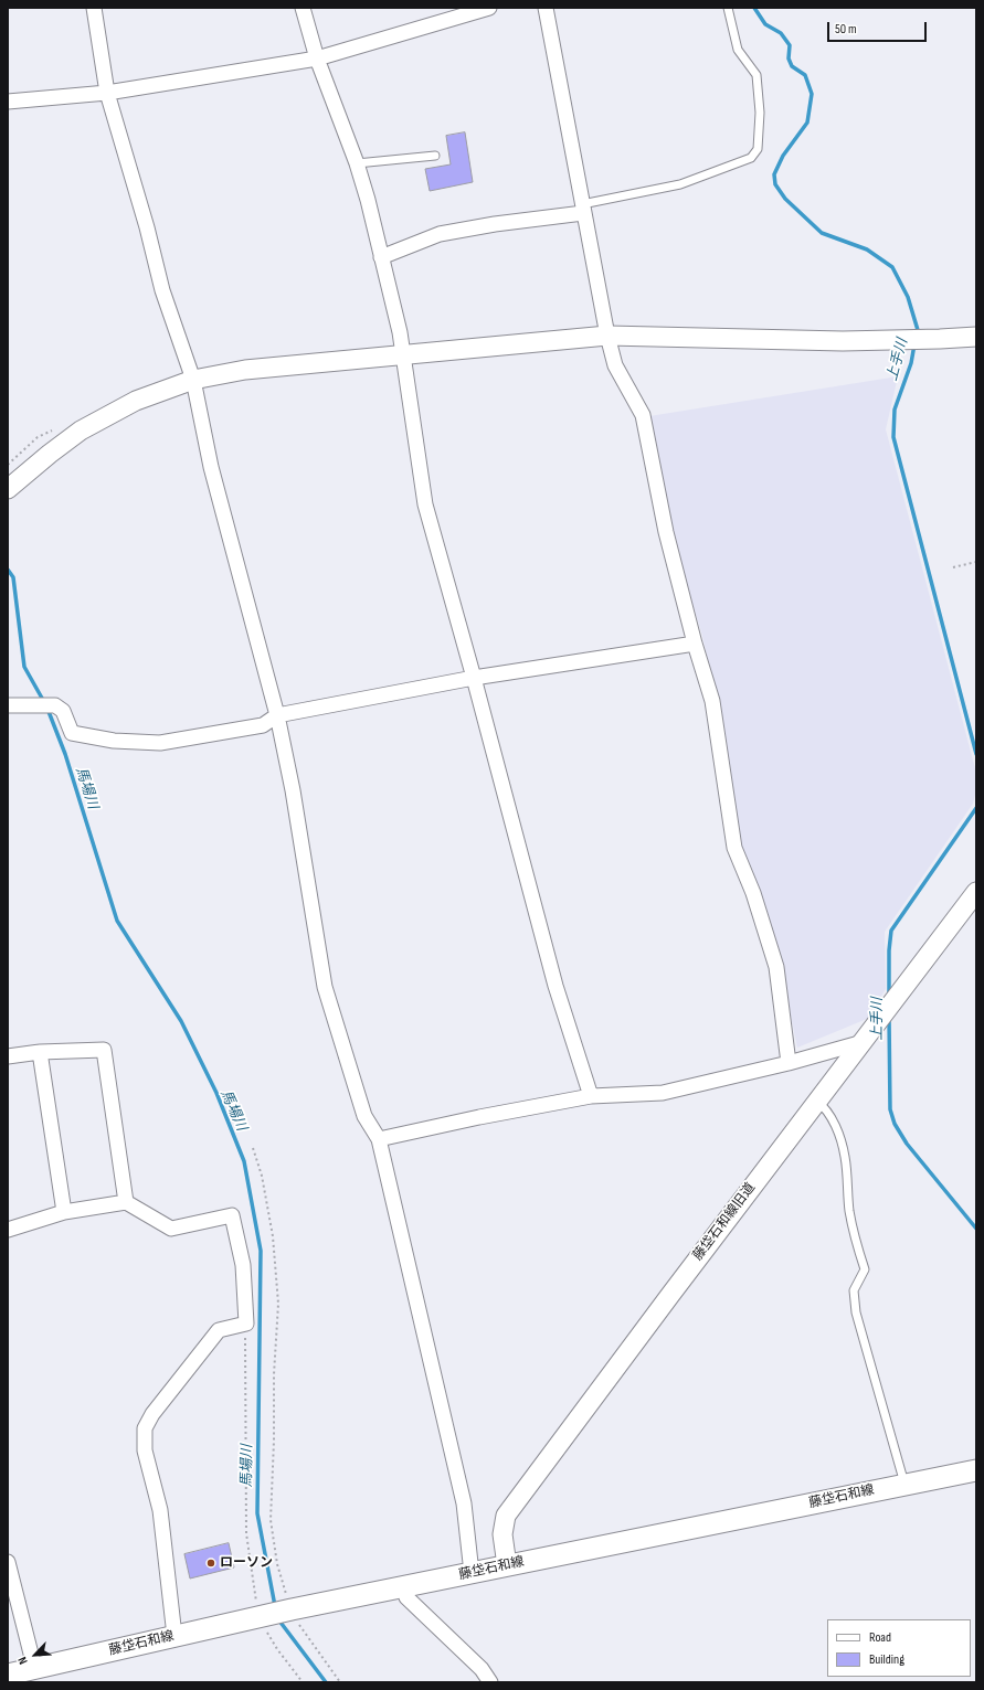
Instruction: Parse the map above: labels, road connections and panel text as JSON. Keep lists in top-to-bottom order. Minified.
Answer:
{"streets":{"main road":["藤垈石和線"],"street":["藤垈石和線旧道"]},"crossings":[["藤垈石和線旧道","藤垈石和線"]],"water":["上手川","馬場川"],"places":["ローソン"],"legend":["Road","Building"],"scale_bar":"50 m","north":"bottom left"}
